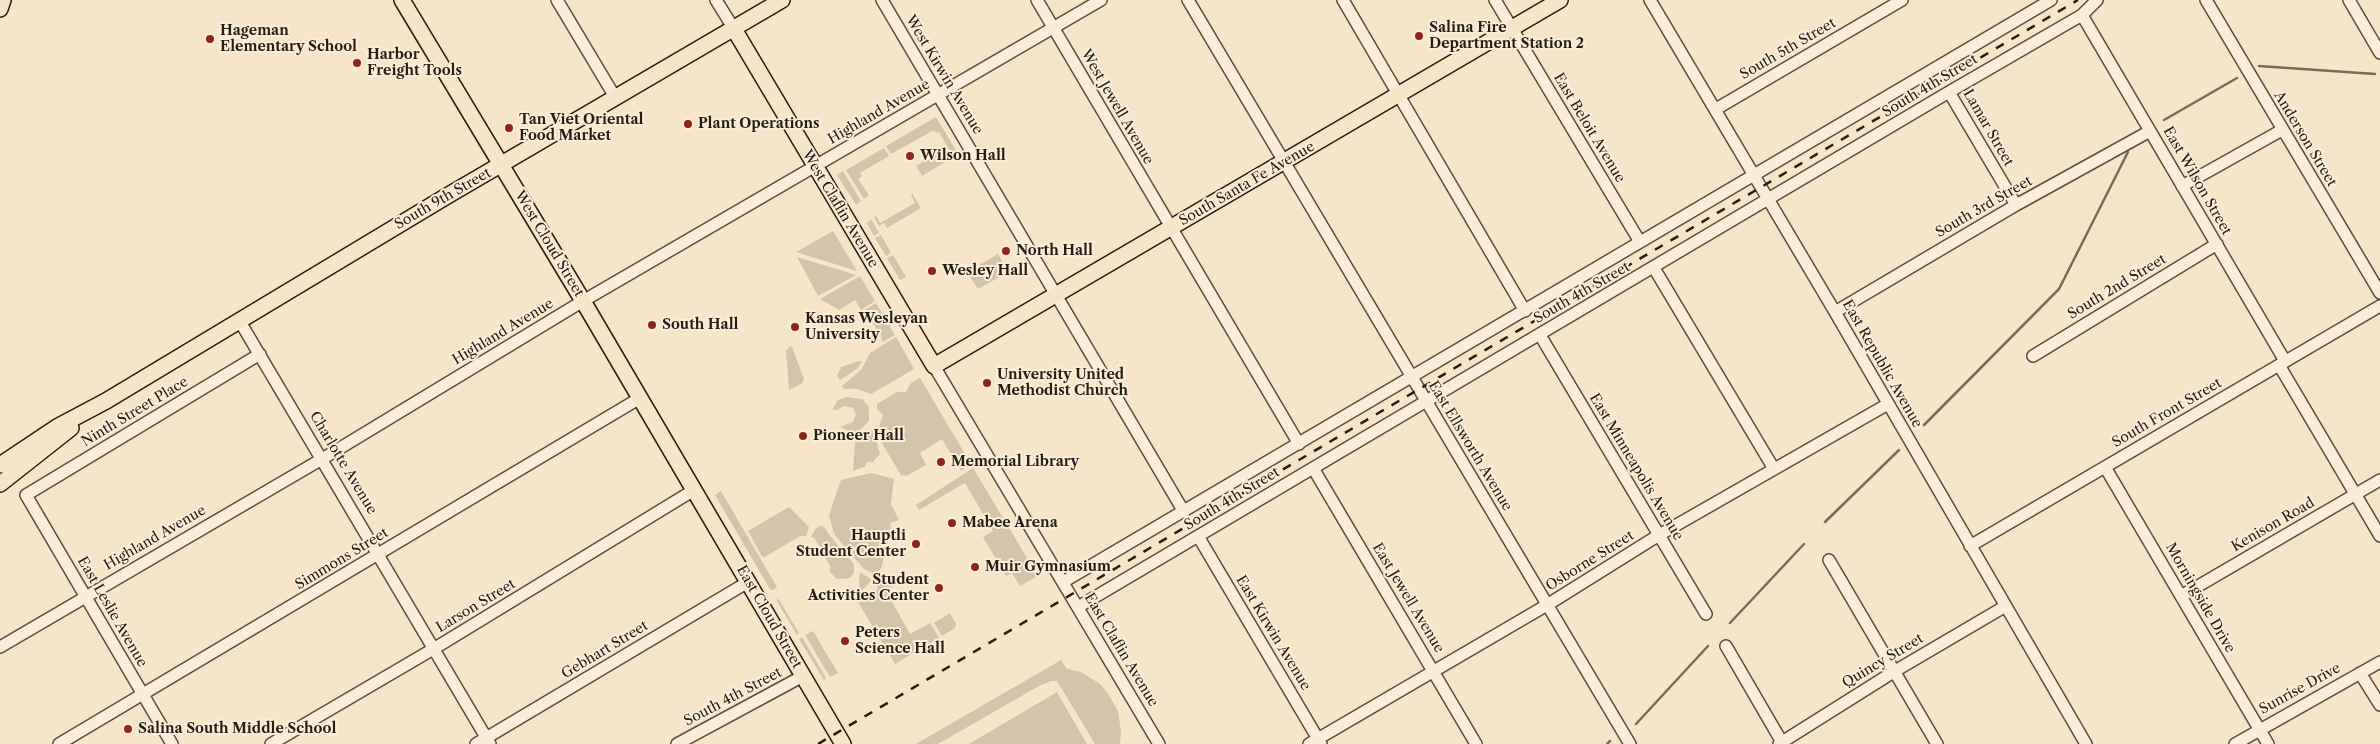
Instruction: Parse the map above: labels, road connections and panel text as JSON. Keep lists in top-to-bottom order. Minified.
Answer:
{"streets":{"main road":["South Santa Fe Avenue","South 9th Street","West Claflin Avenue","West Cloud Street","East Cloud Street"],"street":["South 5th Street","West Kirwin Avenue","South 4th Street","West Jewell Avenue","Highland Avenue","East Beloit Avenue","Lamar Street","Anderson Street","East Wilson Street","South 3rd Street","South 2nd Street","East Republic Avenue","Ninth Street Place","South Front Street","East Ellsworth Avenue","Charlotte Avenue","East Minneapolis Avenue","Kenison Road","Simmons Street","Osborne Street","East Jewell Avenue","Morningside Drive","Larson Street","East Leslie Avenue","East Kirwin Avenue","Gebhart Street","East Claflin Avenue","Quincy Street","Sunrise Drive"]},"crossings":[["South 5th Street","East Republic Avenue"],["West Kirwin Avenue","Highland Avenue"],["West Kirwin Avenue","South Santa Fe Avenue"],["South 4th Street","East Beloit Avenue"],["South 4th Street","Lamar Street"],["South 4th Street","East Wilson Street"],["South 4th Street","East Republic Avenue"],["South 4th Street","East Ellsworth Avenue"],["South 4th Street","East Minneapolis Avenue"],["South 4th Street","East Jewell Avenue"],["South 4th Street","East Cloud Street"],["South 4th Street","East Kirwin Avenue"],["South 4th Street","East Claflin Avenue"],["West Jewell Avenue","Highland Avenue"],["West Jewell Avenue","South Santa Fe Avenue"],["Highland Avenue","West Claflin Avenue"],["Highland Avenue","West Cloud Street"],["Highland Avenue","Charlotte Avenue"],["Highland Avenue","East Leslie Avenue"],["East Beloit Avenue","South Santa Fe Avenue"],["Lamar Street","South 3rd Street"],["East Wilson Street","South 3rd Street"],["East Wilson Street","South 2nd Street"],["East Wilson Street","South Front Street"],["East Wilson Street","Kenison Road"],["South Santa Fe Avenue","West Claflin Avenue"],["South Santa Fe Avenue","East Ellsworth Avenue"],["South Santa Fe Avenue","East Claflin Avenue"],["South 9th Street","West Claflin Avenue"],["South 9th Street","West Cloud Street"],["South 9th Street","Charlotte Avenue"],["South 3rd Street","East Republic Avenue"],["West Claflin Avenue","East Claflin Avenue"],["West Cloud Street","Simmons Street"],["West Cloud Street","Larson Street"],["West Cloud Street","East Cloud Street"],["East Republic Avenue","South Front Street"],["East Republic Avenue","Osborne Street"],["East Republic Avenue","Quincy Street"],["Ninth Street Place","Charlotte Avenue"],["Ninth Street Place","East Leslie Avenue"],["South Front Street","Morningside Drive"],["East Ellsworth Avenue","Osborne Street"],["Charlotte Avenue","Simmons Street"],["Charlotte Avenue","Larson Street"],["Charlotte Avenue","Gebhart Street"],["East Minneapolis Avenue","Osborne Street"],["Kenison Road","Morningside Drive"],["Simmons Street","East Leslie Avenue"],["Osborne Street","East Jewell Avenue"],["Osborne Street","East Kirwin Avenue"],["Morningside Drive","Sunrise Drive"],["Larson Street","East Cloud Street"],["East Cloud Street","Gebhart Street"]],"places":["Salina Fire Department Station 2","Hageman Elementary School","Harbor Freight Tools","Plant Operations","Tan Viet Oriental Food Market","Wilson Hall","North Hall","Wesley Hall","South Hall","Kansas Wesleyan University","University United Methodist Church","Pioneer Hall","Memorial Library","Mabee Arena","Hauptli Student Center","Muir Gymnasium","Student Activities Center","Peters Science Hall","Salina South Middle School"]}
